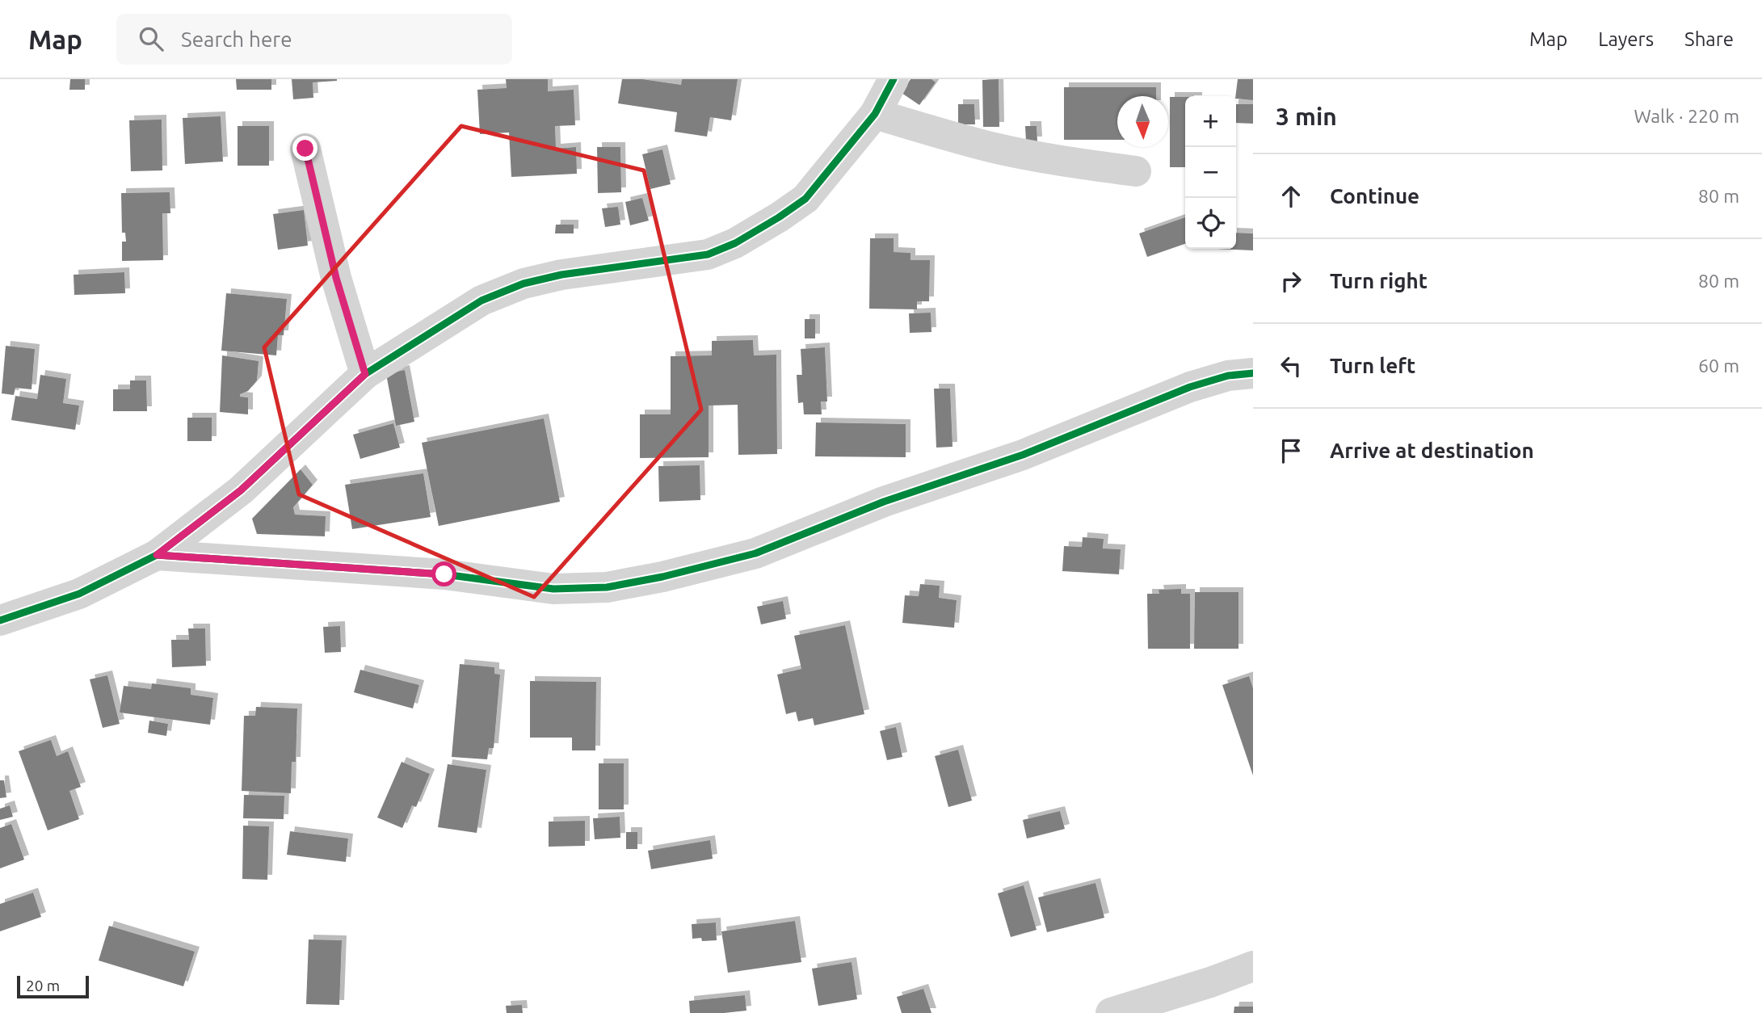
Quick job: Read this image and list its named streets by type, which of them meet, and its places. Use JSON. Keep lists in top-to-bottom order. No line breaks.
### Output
{"scale_bar":"20 m","north":"bottom","page":{"header":"Map","search":"Search here","nav":["Map","Layers","Share"],"heading":["3 min","Walk · 220 m"],"map_buttons":["+","−"],"list":[["Continue","80 m"],["Turn right","80 m"],["Turn left","60 m"],"Arrive at destination"],"scale":"20 m"}}
